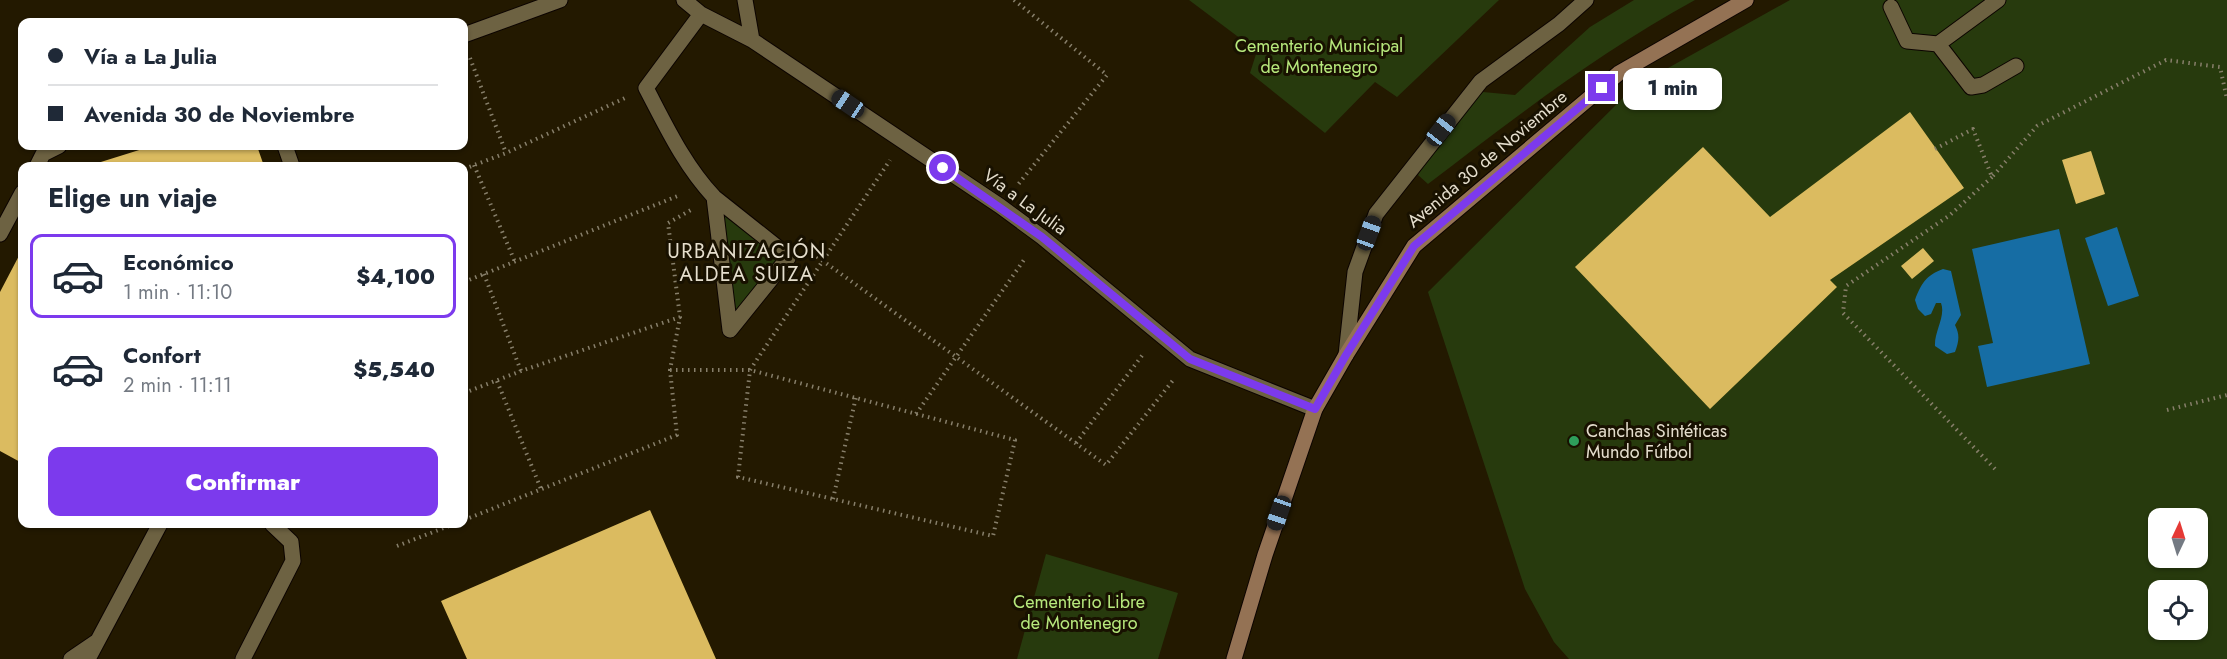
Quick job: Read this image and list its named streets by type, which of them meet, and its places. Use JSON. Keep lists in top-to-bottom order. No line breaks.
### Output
{"streets":{"main road":["Avenida 30 de Noviembre"],"street":["Vía a La Julia"]},"crossings":[["Avenida 30 de Noviembre","Vía a La Julia"]],"districts":["URBANIZACIÓN ALDEA SUIZA"],"parks":["Cementerio Municipal de Montenegro","Cementerio Libre de Montenegro"],"places":["Canchas Sintéticas Mundo Fútbol"],"north":"top","page":{"banner":["Vía a La Julia","Avenida 30 de Noviembre"],"bubble":"1 min","heading":"Elige un viaje","list":[{"name":"Económico","note":"1 min · 11:10","value":"$4,100"},{"name":"Confort","note":"2 min · 11:11","value":"$5,540"}],"buttons":"Confirmar"}}
